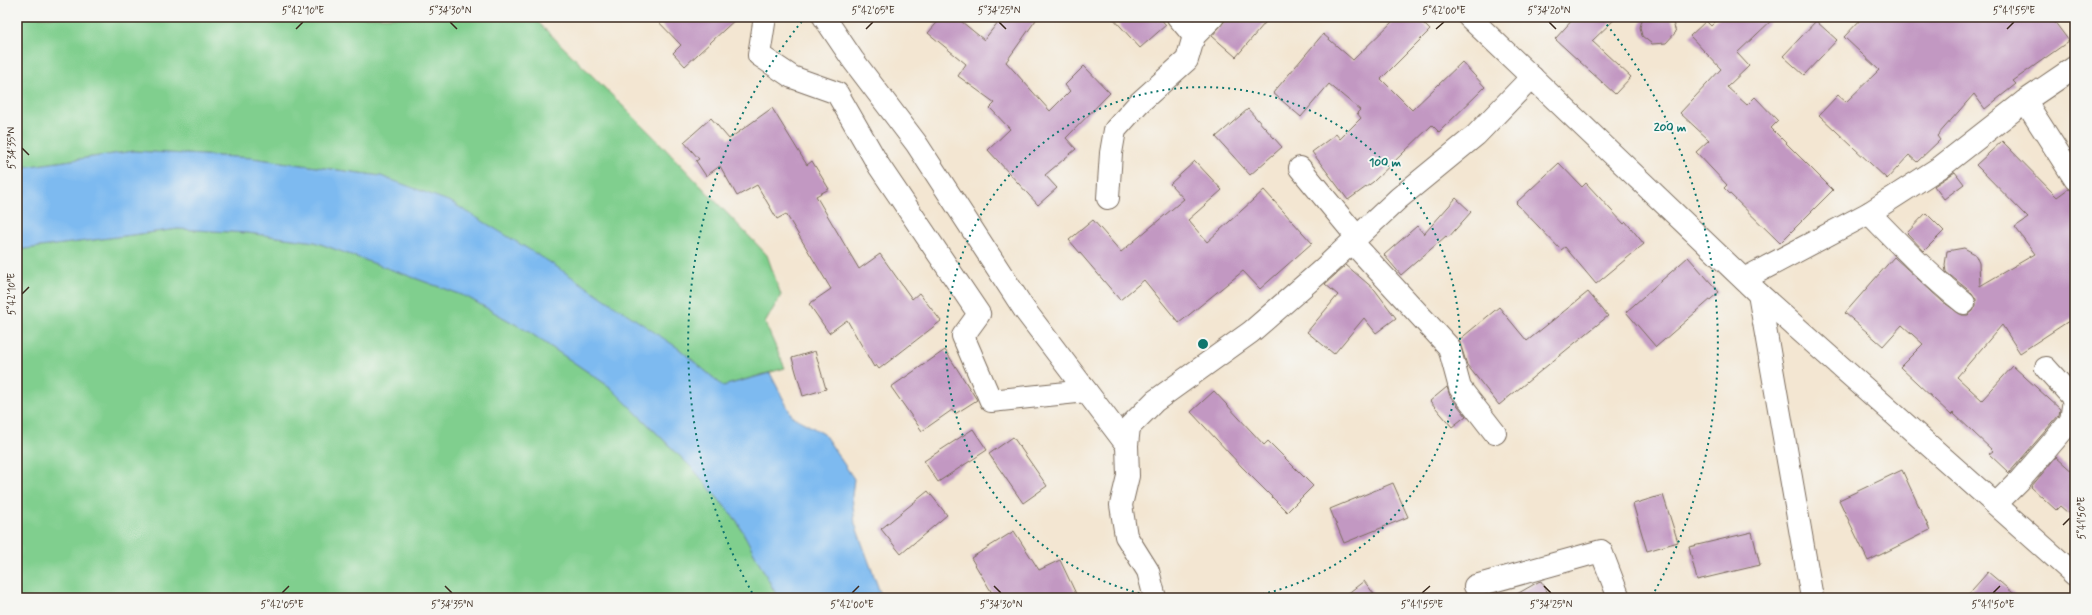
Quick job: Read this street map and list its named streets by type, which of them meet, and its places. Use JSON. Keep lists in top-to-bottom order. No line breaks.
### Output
{"coordinates":["5°42'10\"E","5°34'30\"N","5°42'05\"E","5°34'25\"N","5°42'00\"E","5°34'20\"N","5°41'55\"E","5°34'35\"N","5°41'50\"E"],"rings":["200 m","100 m"]}
